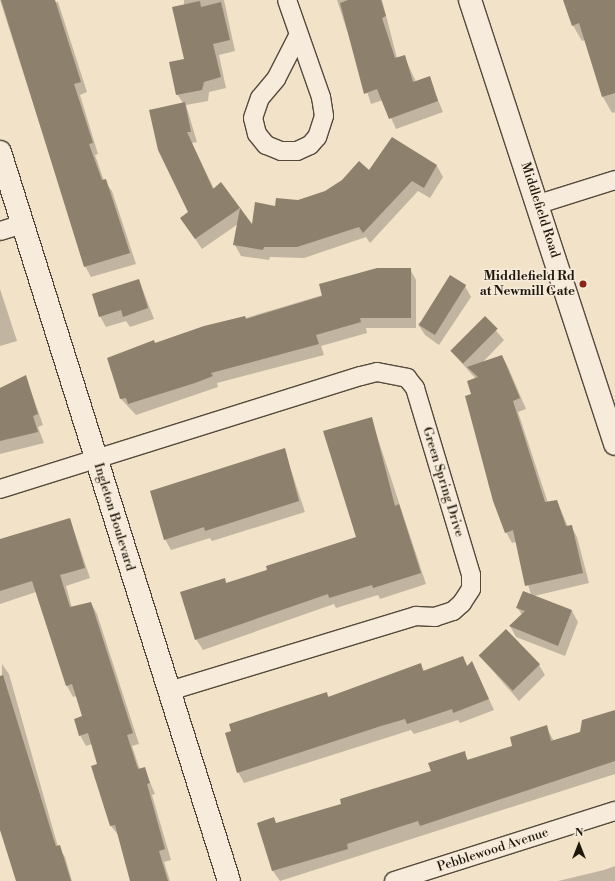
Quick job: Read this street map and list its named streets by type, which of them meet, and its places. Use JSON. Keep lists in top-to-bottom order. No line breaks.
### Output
{"streets":{"street":["Middlefield Road","Green Spring Drive","Ingleton Boulevard","Pebblewood Avenue"]},"crossings":[["Green Spring Drive","Ingleton Boulevard"]],"places":["Middlefield Rd at Newmill Gate"],"north":"top"}
